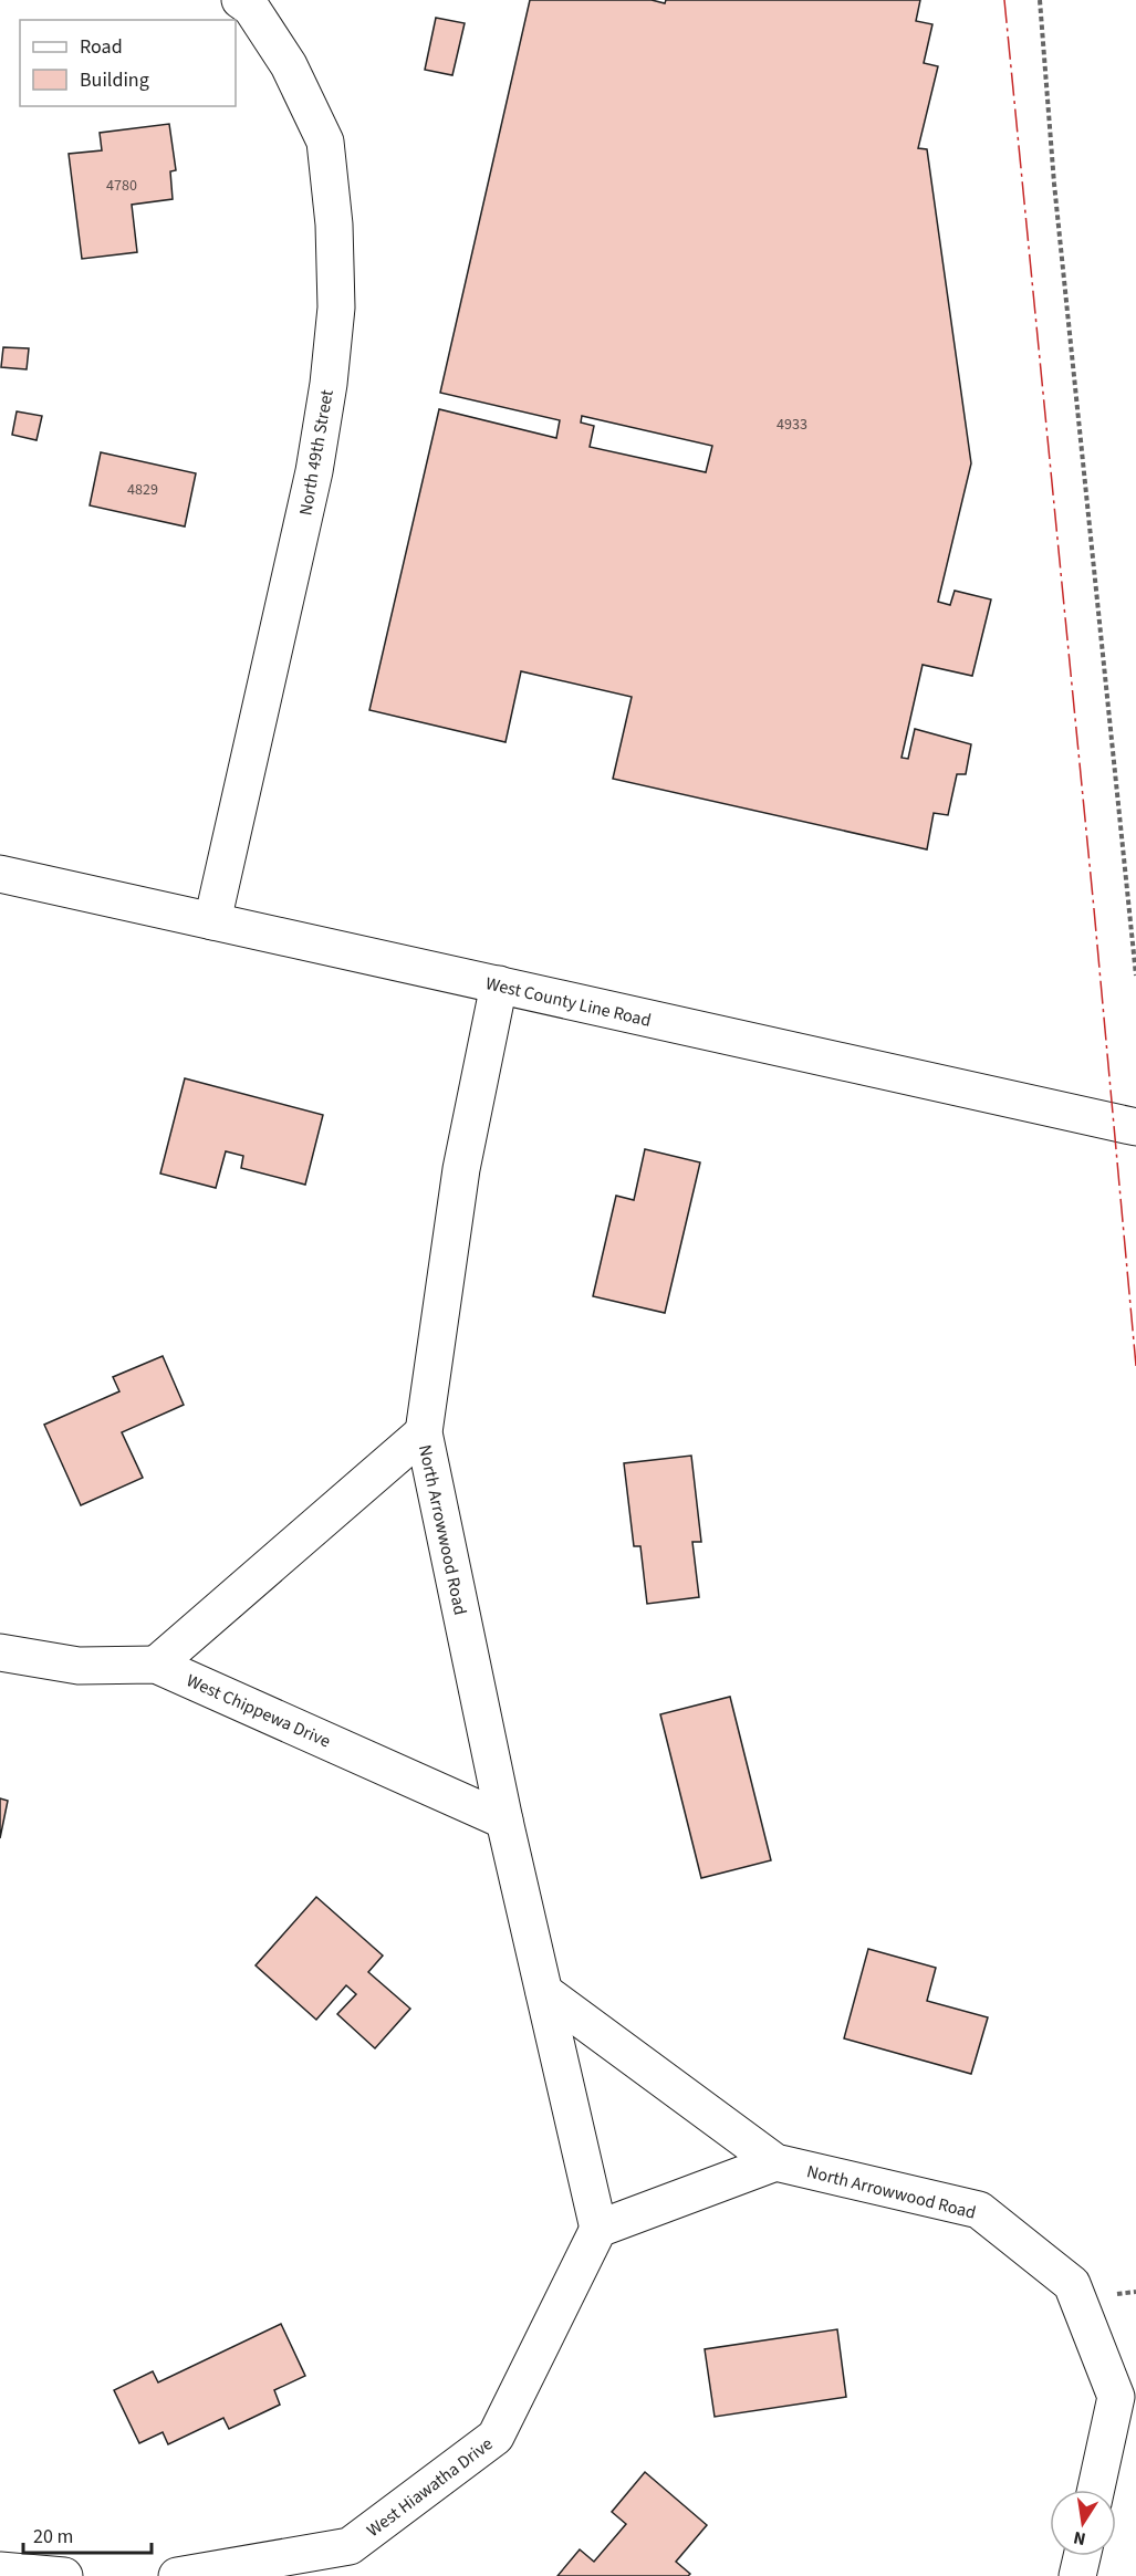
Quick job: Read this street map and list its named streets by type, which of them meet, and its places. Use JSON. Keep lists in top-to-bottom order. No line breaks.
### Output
{"streets":{"street":["North 49th Street","West County Line Road","North Arrowwood Road","West Chippewa Drive","West Hiawatha Drive"]},"crossings":[["North 49th Street","West County Line Road"],["West County Line Road","North Arrowwood Road"],["North Arrowwood Road","West Chippewa Drive"]],"house_numbers":["4780","4933","4829"],"legend":["Road","Building"],"scale_bar":"20 m","north":"bottom"}
